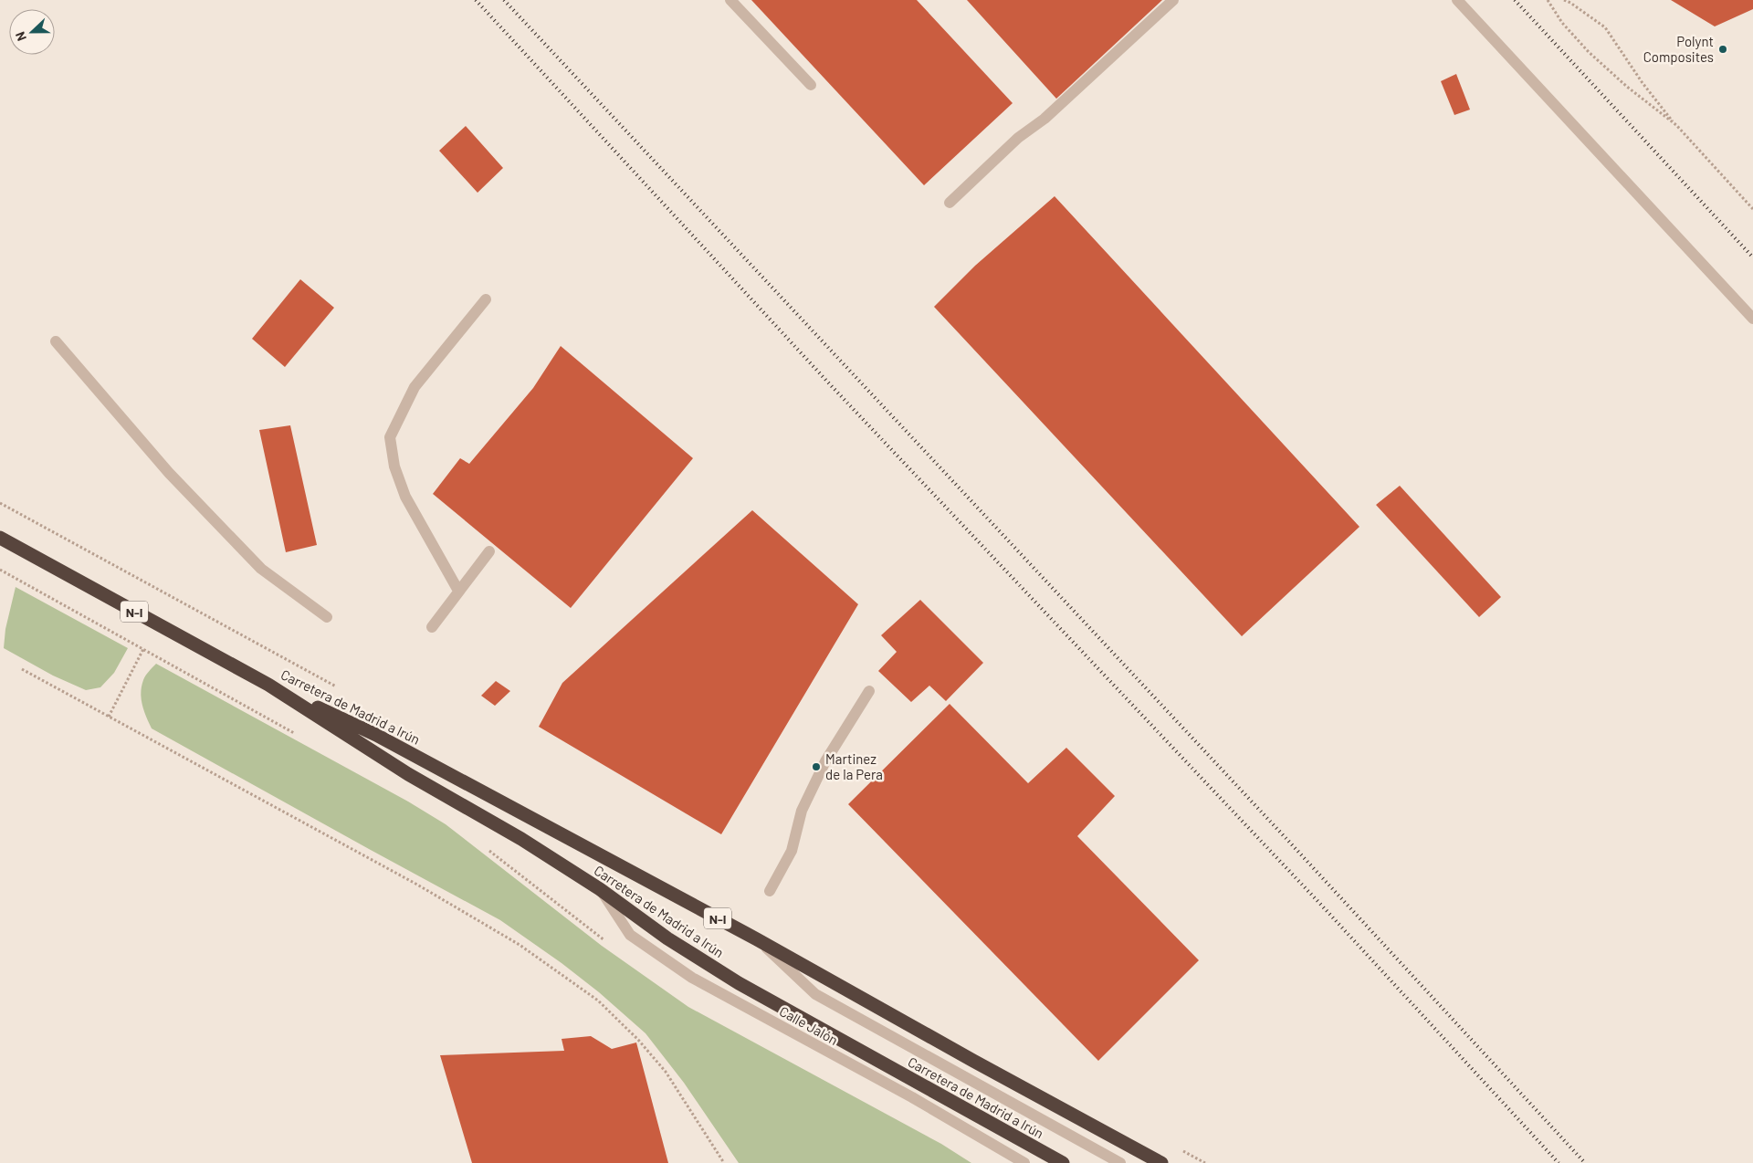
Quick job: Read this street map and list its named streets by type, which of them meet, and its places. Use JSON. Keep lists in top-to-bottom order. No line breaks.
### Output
{"streets":{"highway":["N-I","Carretera de Madrid a Irún"],"street":["Calle Jalón"]},"crossings":[["Carretera de Madrid a Irún","Calle Jalón"]],"places":["Polynt Composites","Martinez de la Pera"],"north":"left"}
